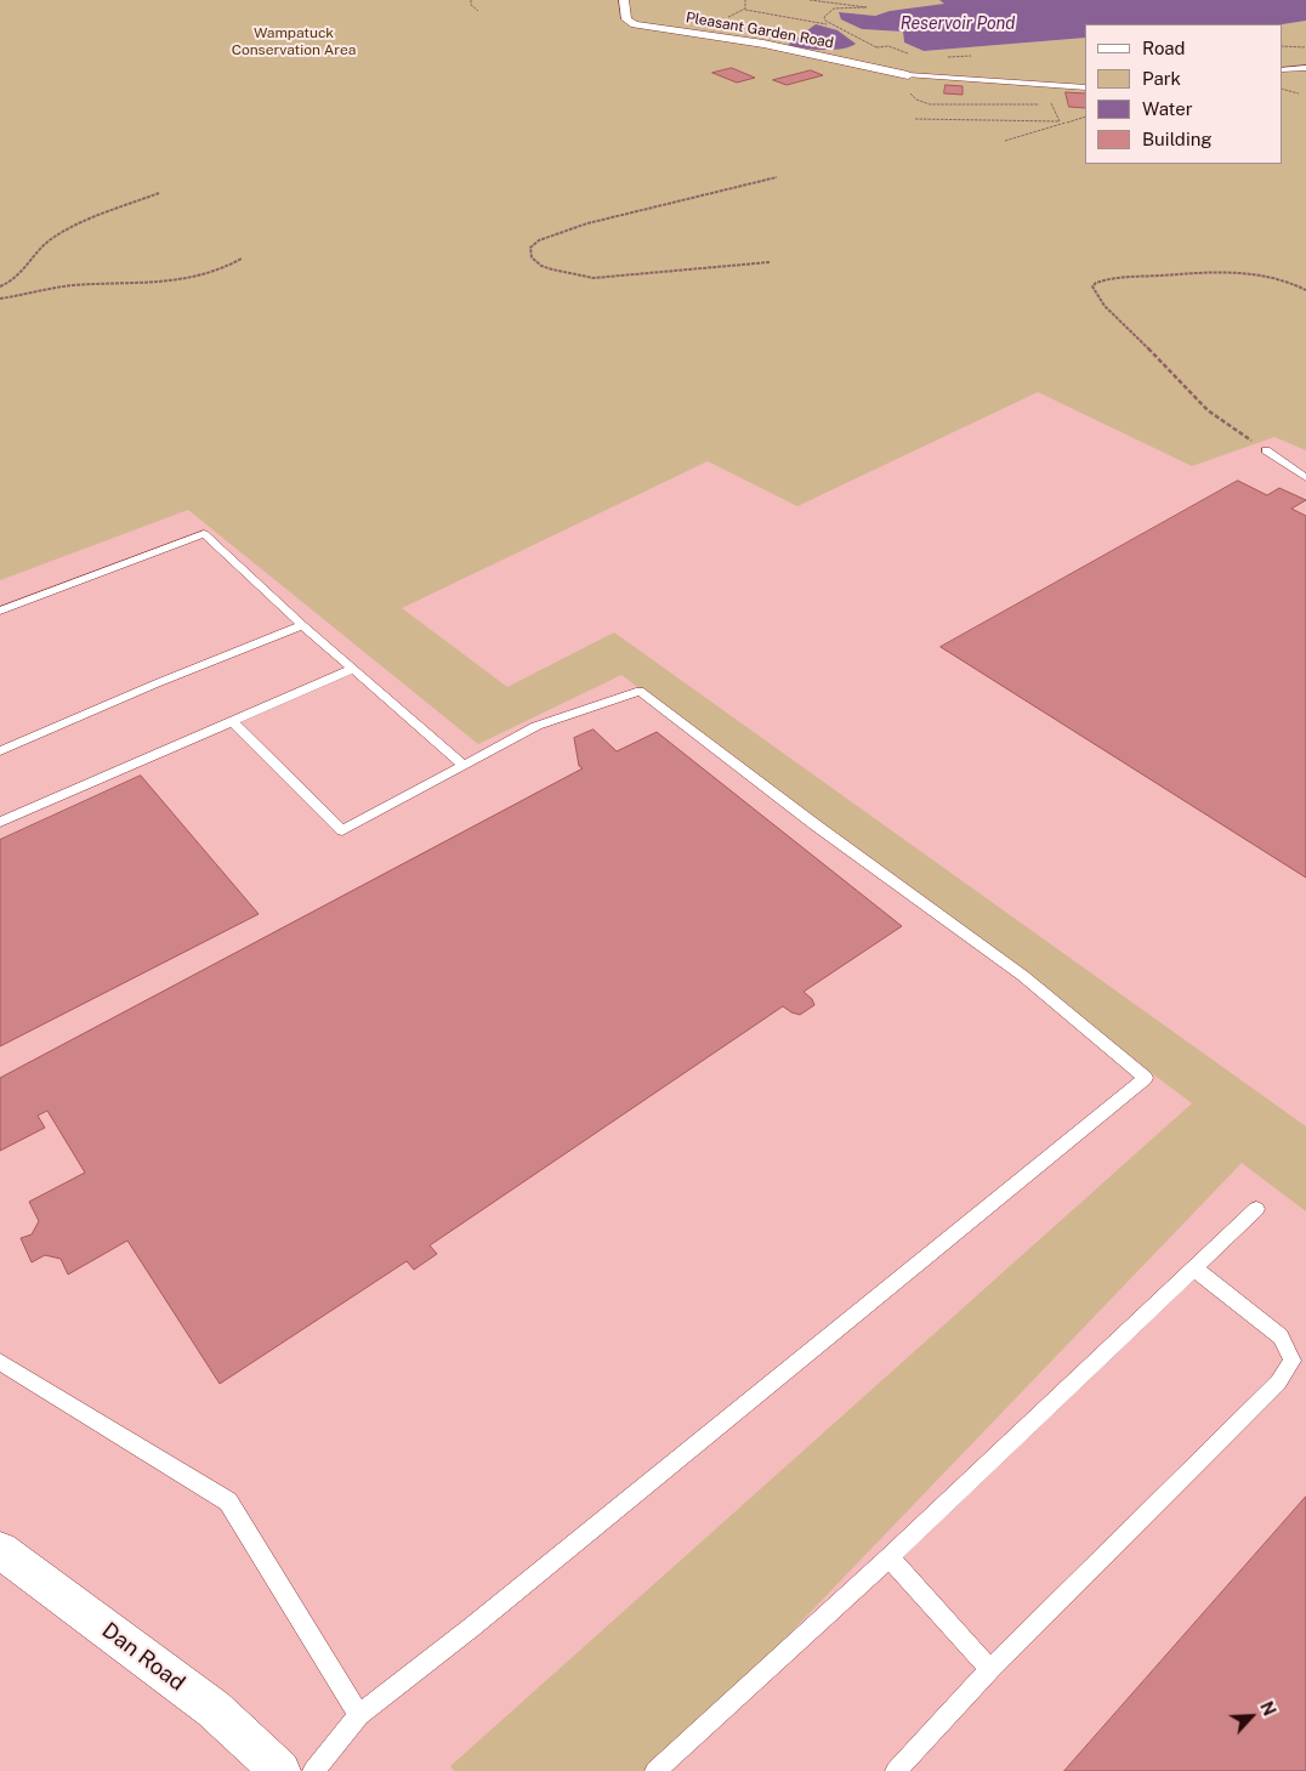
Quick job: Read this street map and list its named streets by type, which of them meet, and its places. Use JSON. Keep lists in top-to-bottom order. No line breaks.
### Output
{"streets":{"street":["Pleasant Garden Road","Dan Road"]},"water":["Reservoir Pond"],"parks":["Wampatuck Conservation Area"],"legend":["Road","Park","Water","Building"],"north":"top right"}
